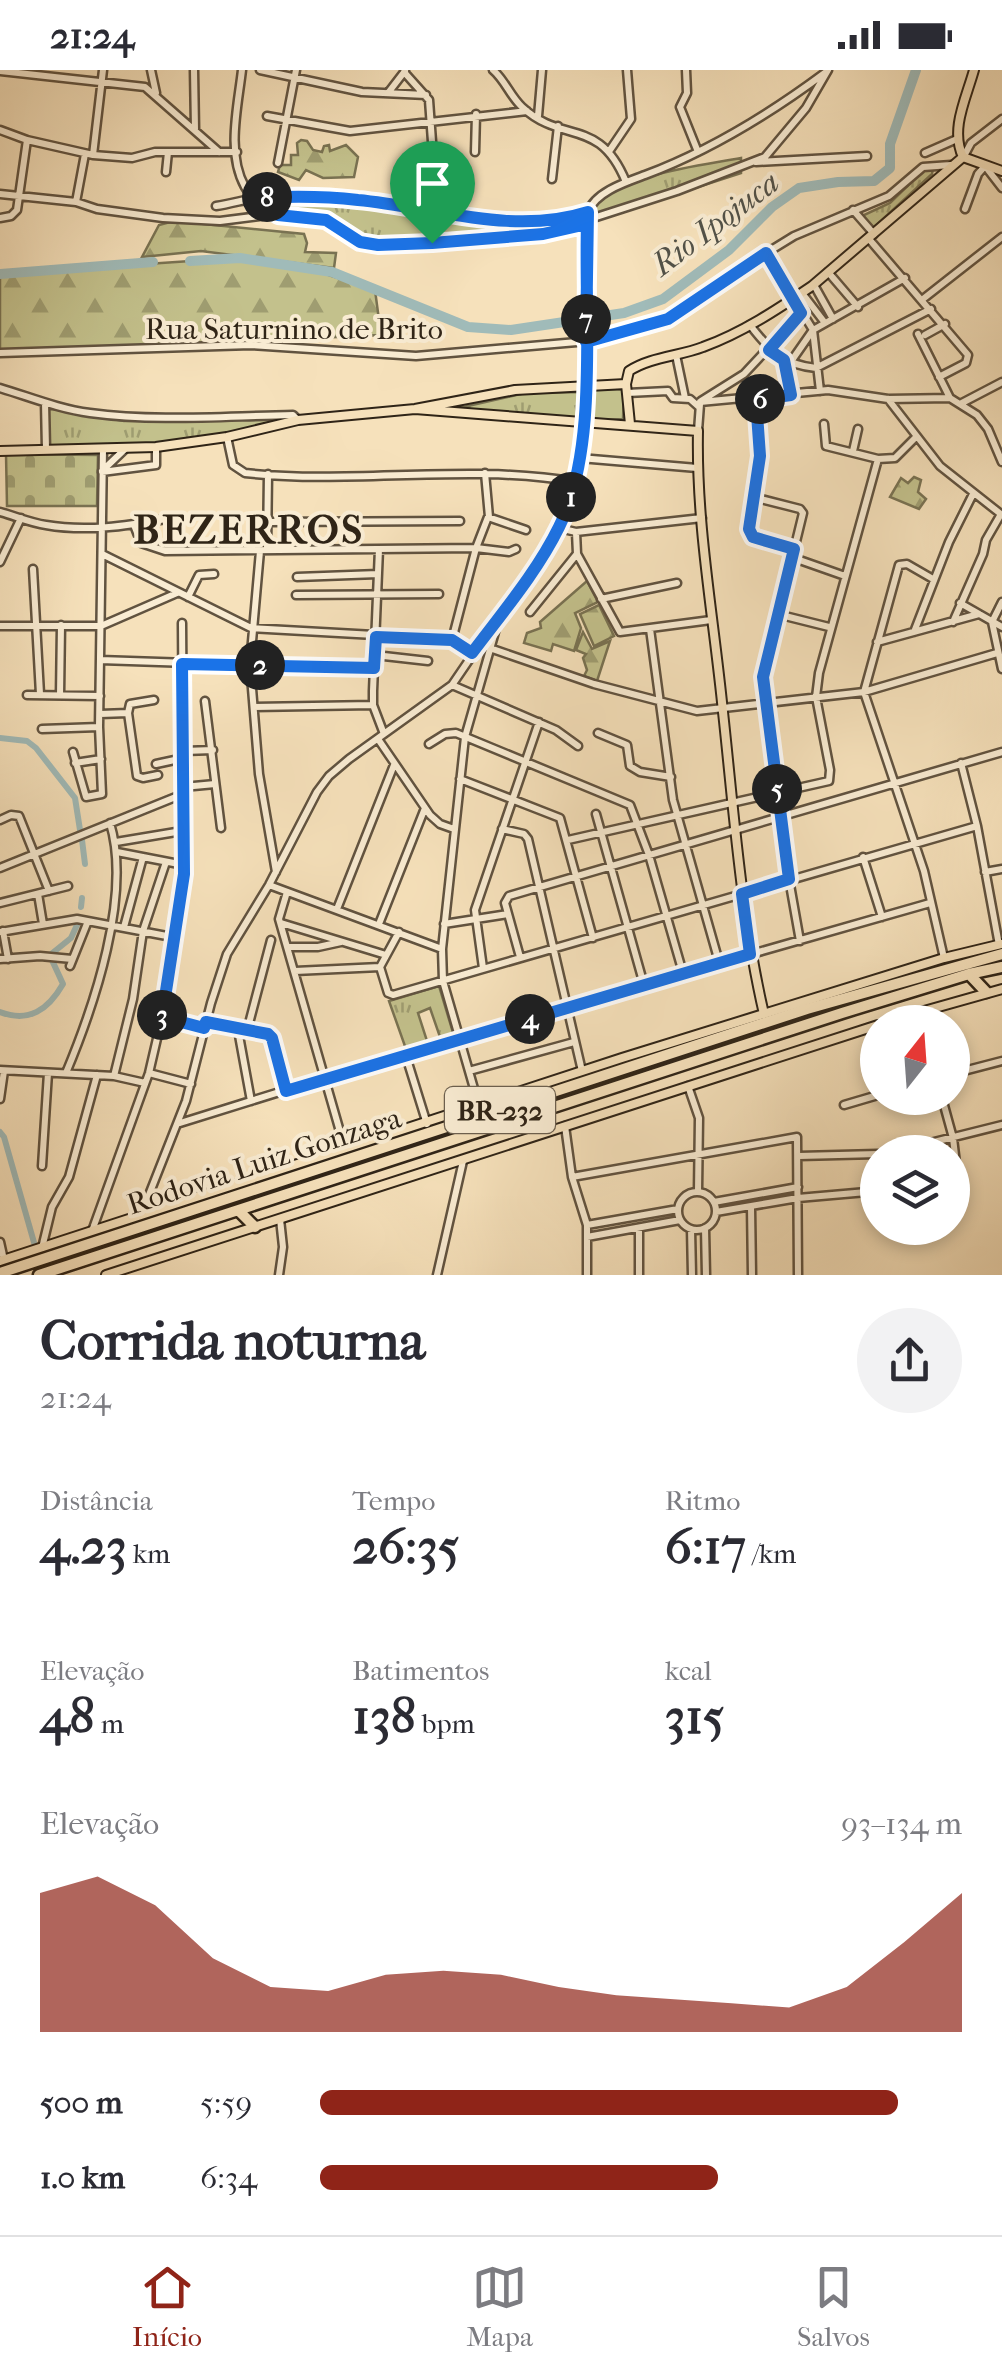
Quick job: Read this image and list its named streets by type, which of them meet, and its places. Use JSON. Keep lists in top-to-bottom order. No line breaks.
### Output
{"streets":{"highway":["BR-232","Rodovia Luiz Gonzaga"],"street":["Rua Saturnino de Brito"]},"districts":["BEZERROS"],"water":["Rio Ipojuca"],"north":"top","page":{"status":"21:24","pins":["8","7","6","1","2","5","3","4"],"heading":["Corrida noturna","21:24"],"stats":[["Distância","4.23 km"],["Tempo","26:35"],["Ritmo","6:17 /km"],["Elevação","48 m"],["Batimentos","138 bpm"],["kcal","315"]],"chart":["Elevação","93–134 m"],"list":[{"name":"500 m","note":"5:59"},{"name":"1.0 km","note":"6:34"}],"tabs":["Início","Mapa","Salvos"]}}
